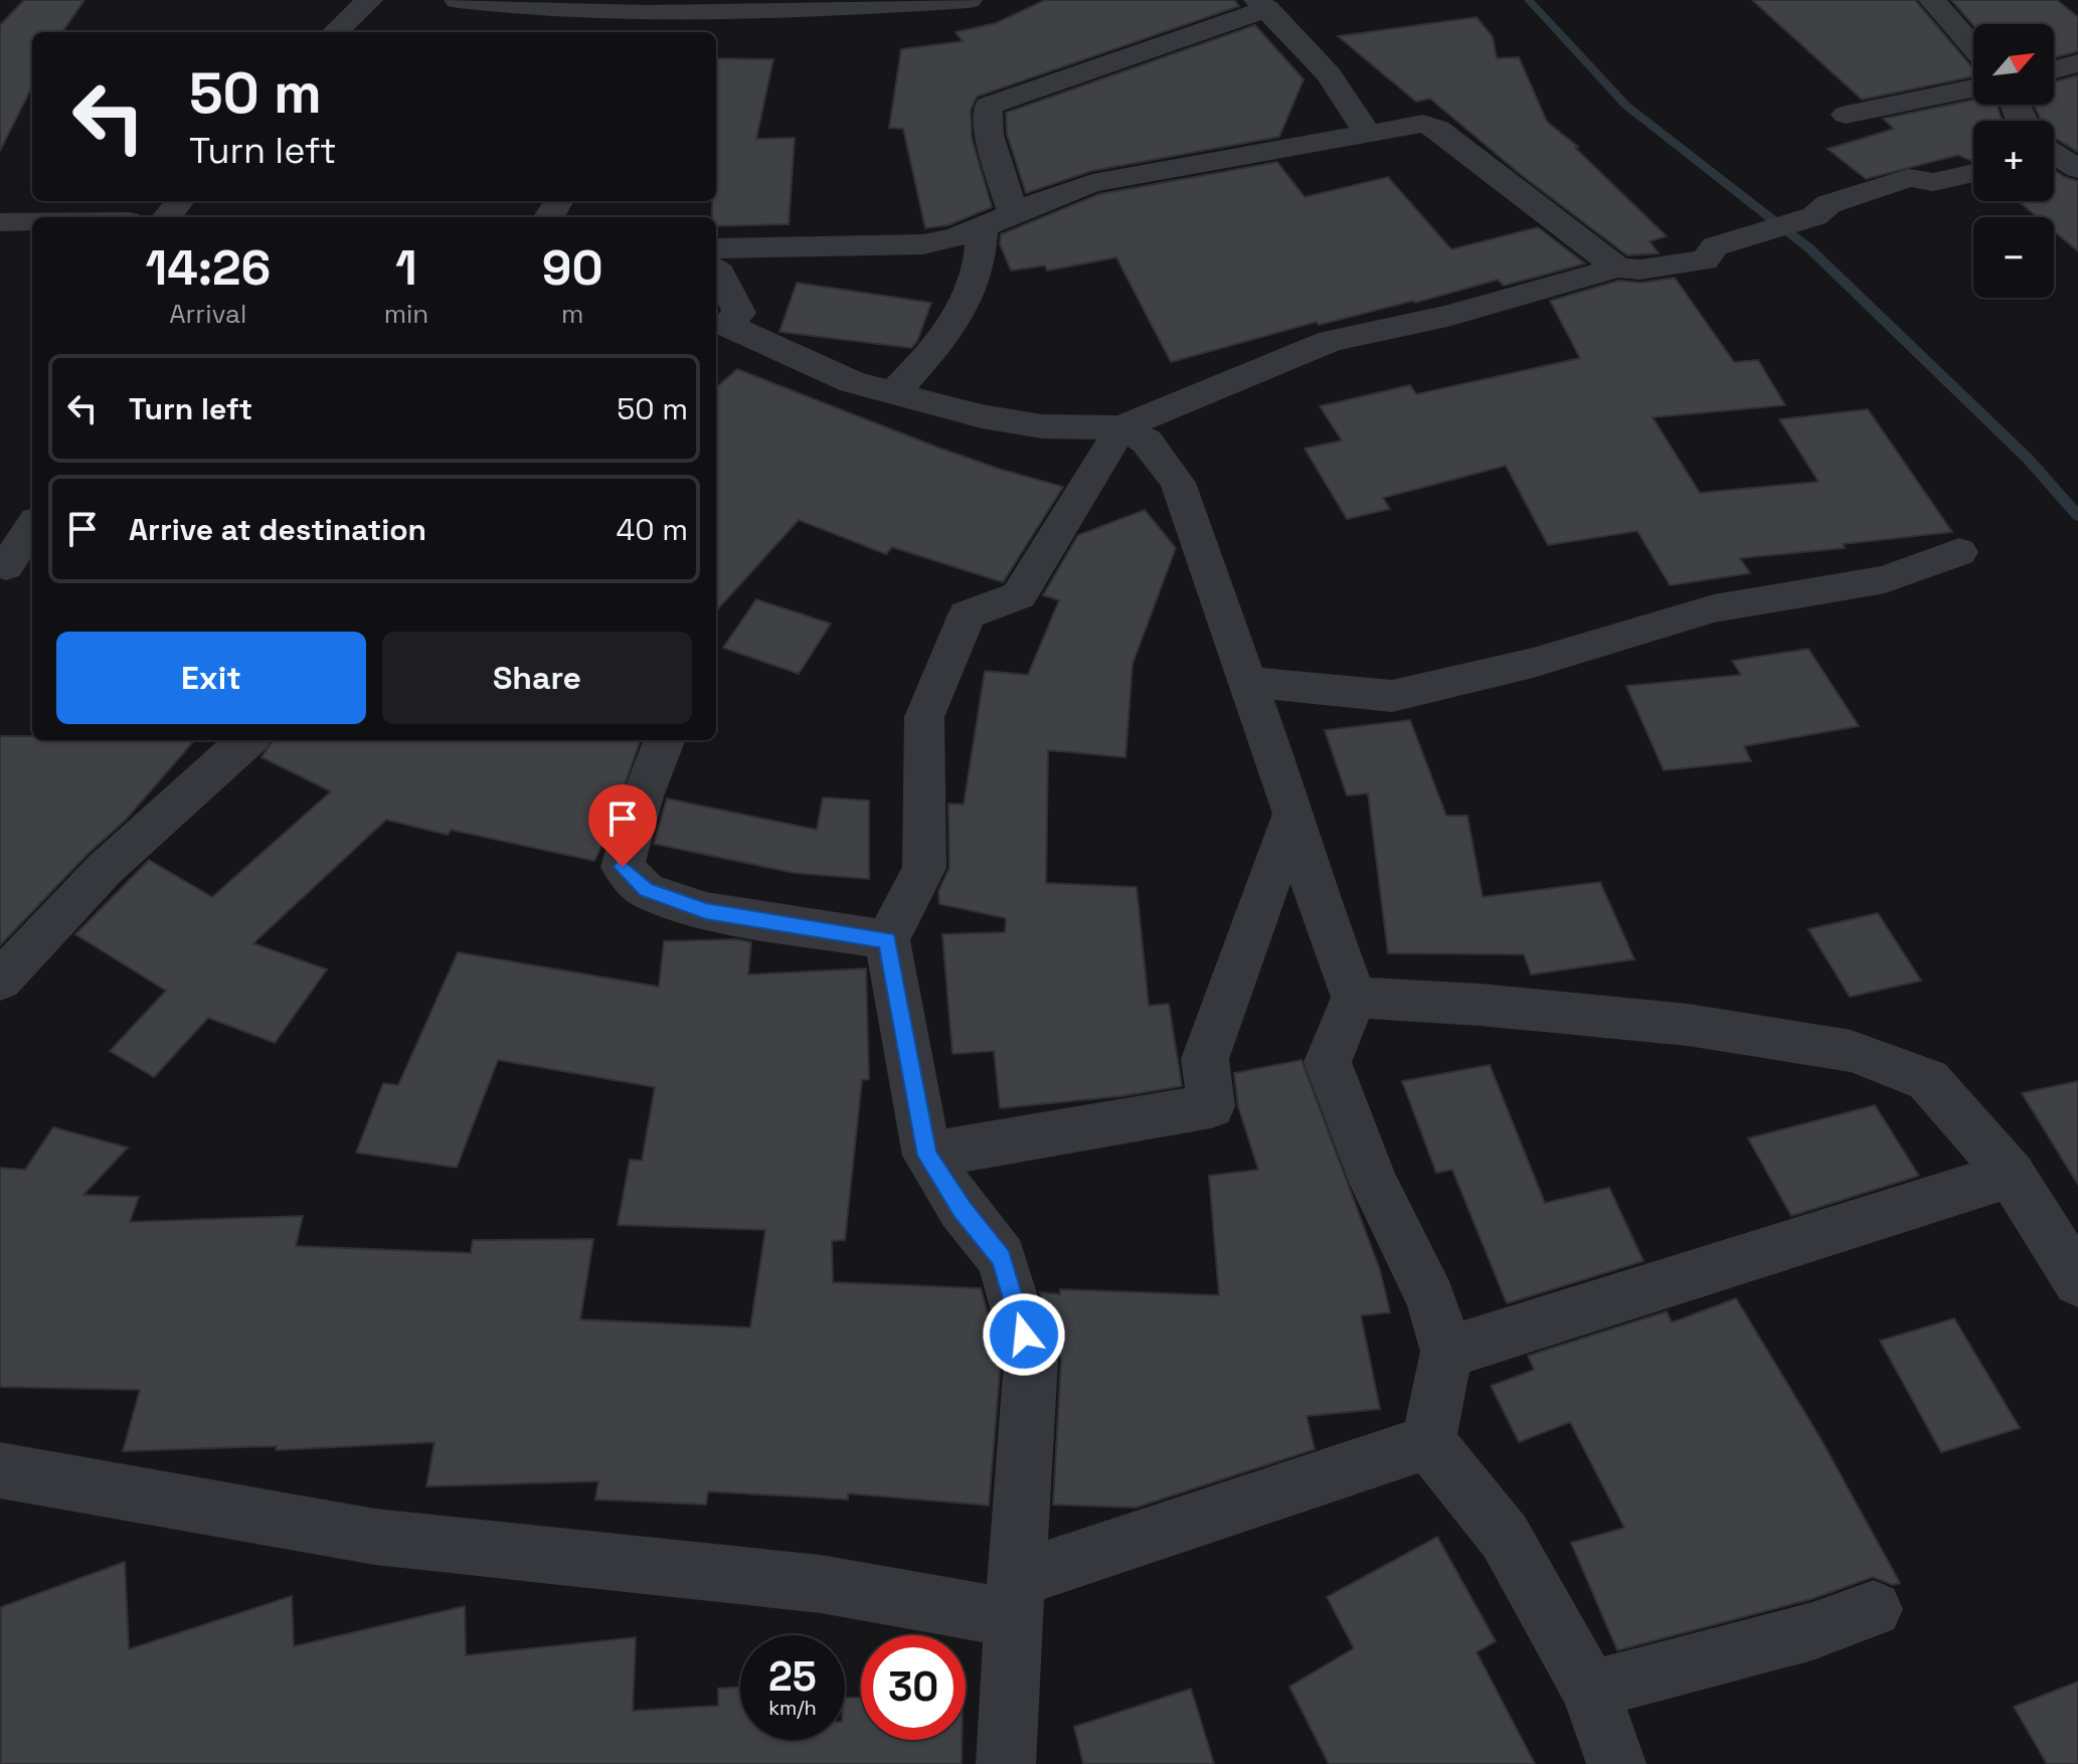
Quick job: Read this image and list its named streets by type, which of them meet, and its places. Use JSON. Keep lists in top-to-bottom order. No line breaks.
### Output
{"north":"top right","page":{"map_buttons":["+","−"],"turn":["50 m","Turn left"],"eta":["14:26","Arrival","1","min","90","m"],"list":[{"name":"Turn left","value":"50 m"},{"name":"Arrive at destination","value":"40 m"}],"buttons":["Exit","Share"],"speed":"25 km/h","limit":"30"}}
